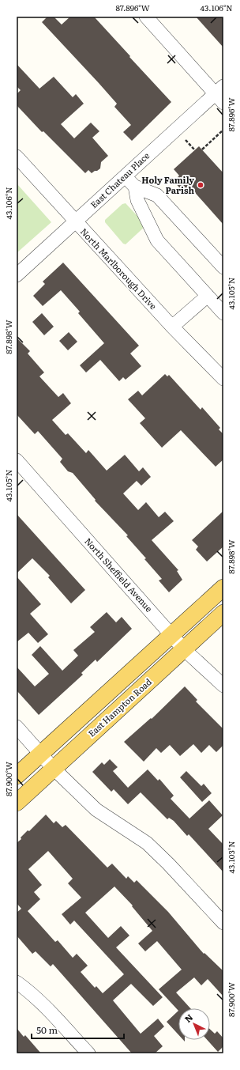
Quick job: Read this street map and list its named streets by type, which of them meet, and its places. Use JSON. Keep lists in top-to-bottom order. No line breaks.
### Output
{"streets":{"main road":["East Hampton Road"],"street":["East Chateau Place","North Marlborough Drive","North Sheffield Avenue"]},"crossings":[["East Chateau Place","North Marlborough Drive"],["North Sheffield Avenue","East Hampton Road"]],"places":["Holy Family Parish"],"scale_bar":"50 m","north":"top left","coordinates":["87.896°W","43.106°N","43.105°N","87.898°W","87.900°W","43.103°N"]}
